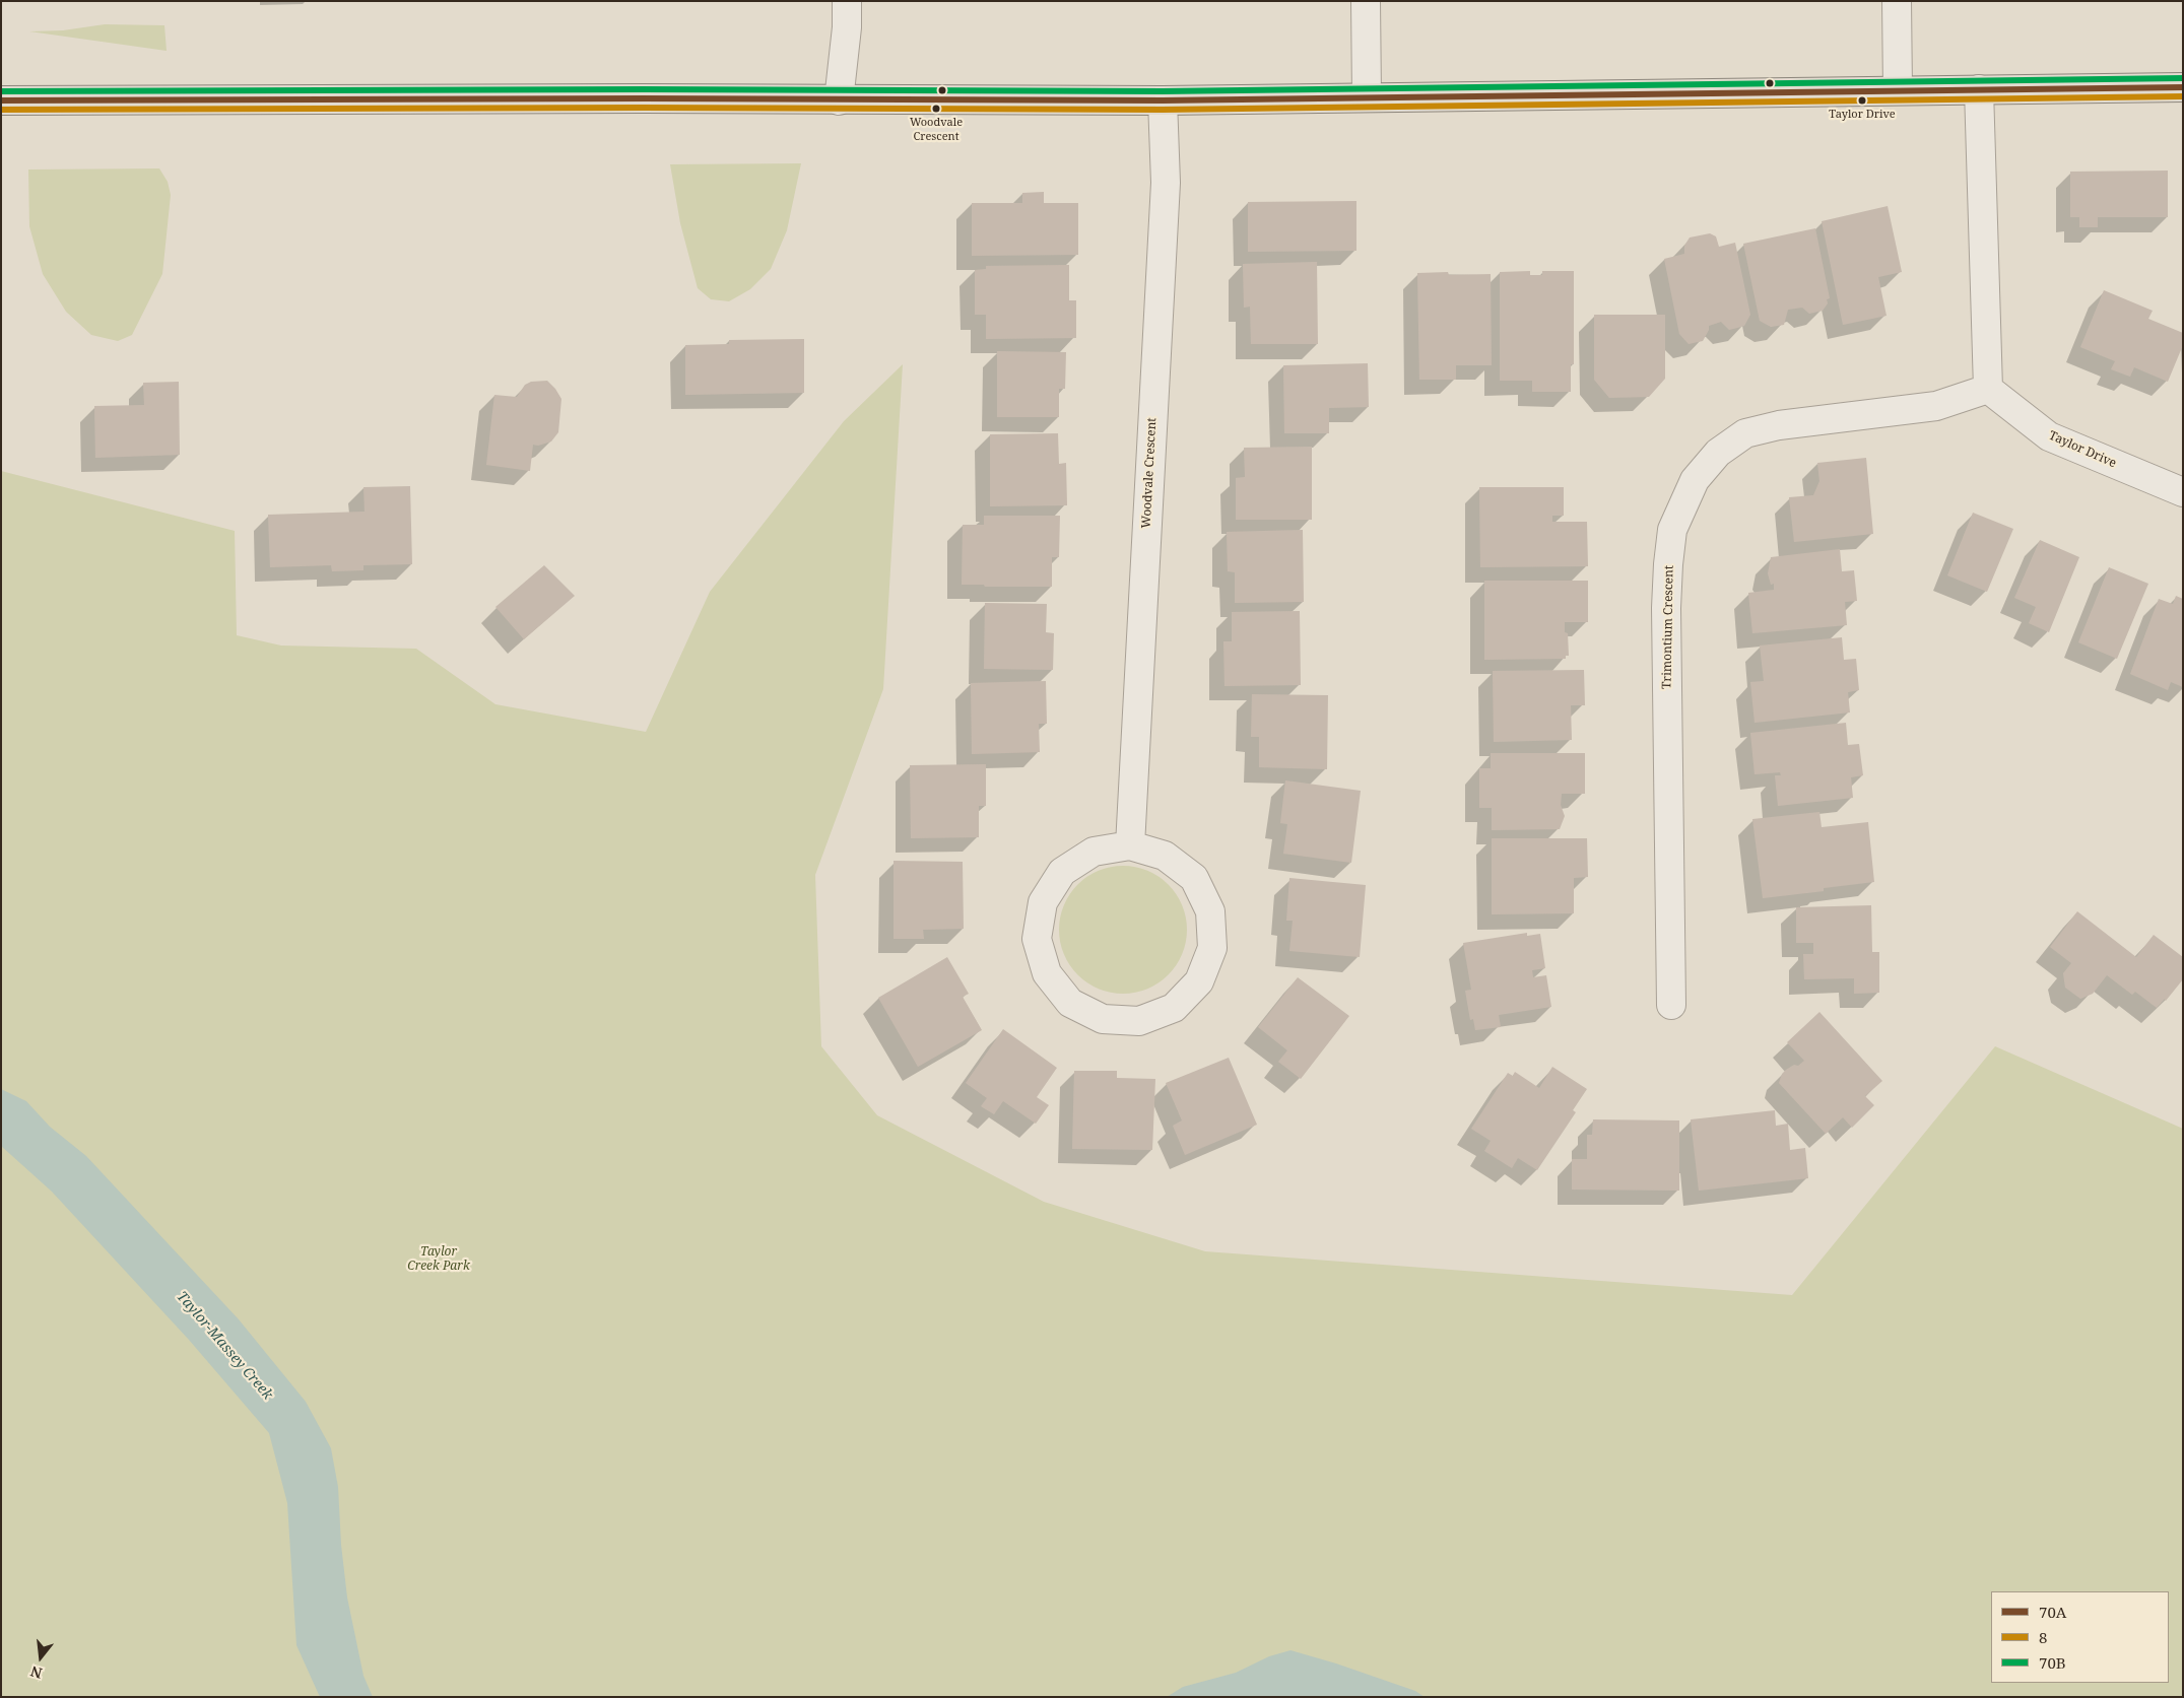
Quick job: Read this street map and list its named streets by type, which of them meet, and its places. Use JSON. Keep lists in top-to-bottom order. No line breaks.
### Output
{"streets":{"street":["Taylor Drive","Woodvale Crescent","Trimontium Crescent"]},"crossings":[["Taylor Drive","Trimontium Crescent"]],"water":["Taylor-Massey Creek"],"parks":["Taylor Creek Park"],"places":["Taylor Drive","Woodvale Crescent"],"lines":["transit line 70B","transit line 70A","transit line 8"],"legend":["70A","8","70B"],"north":"bottom"}
